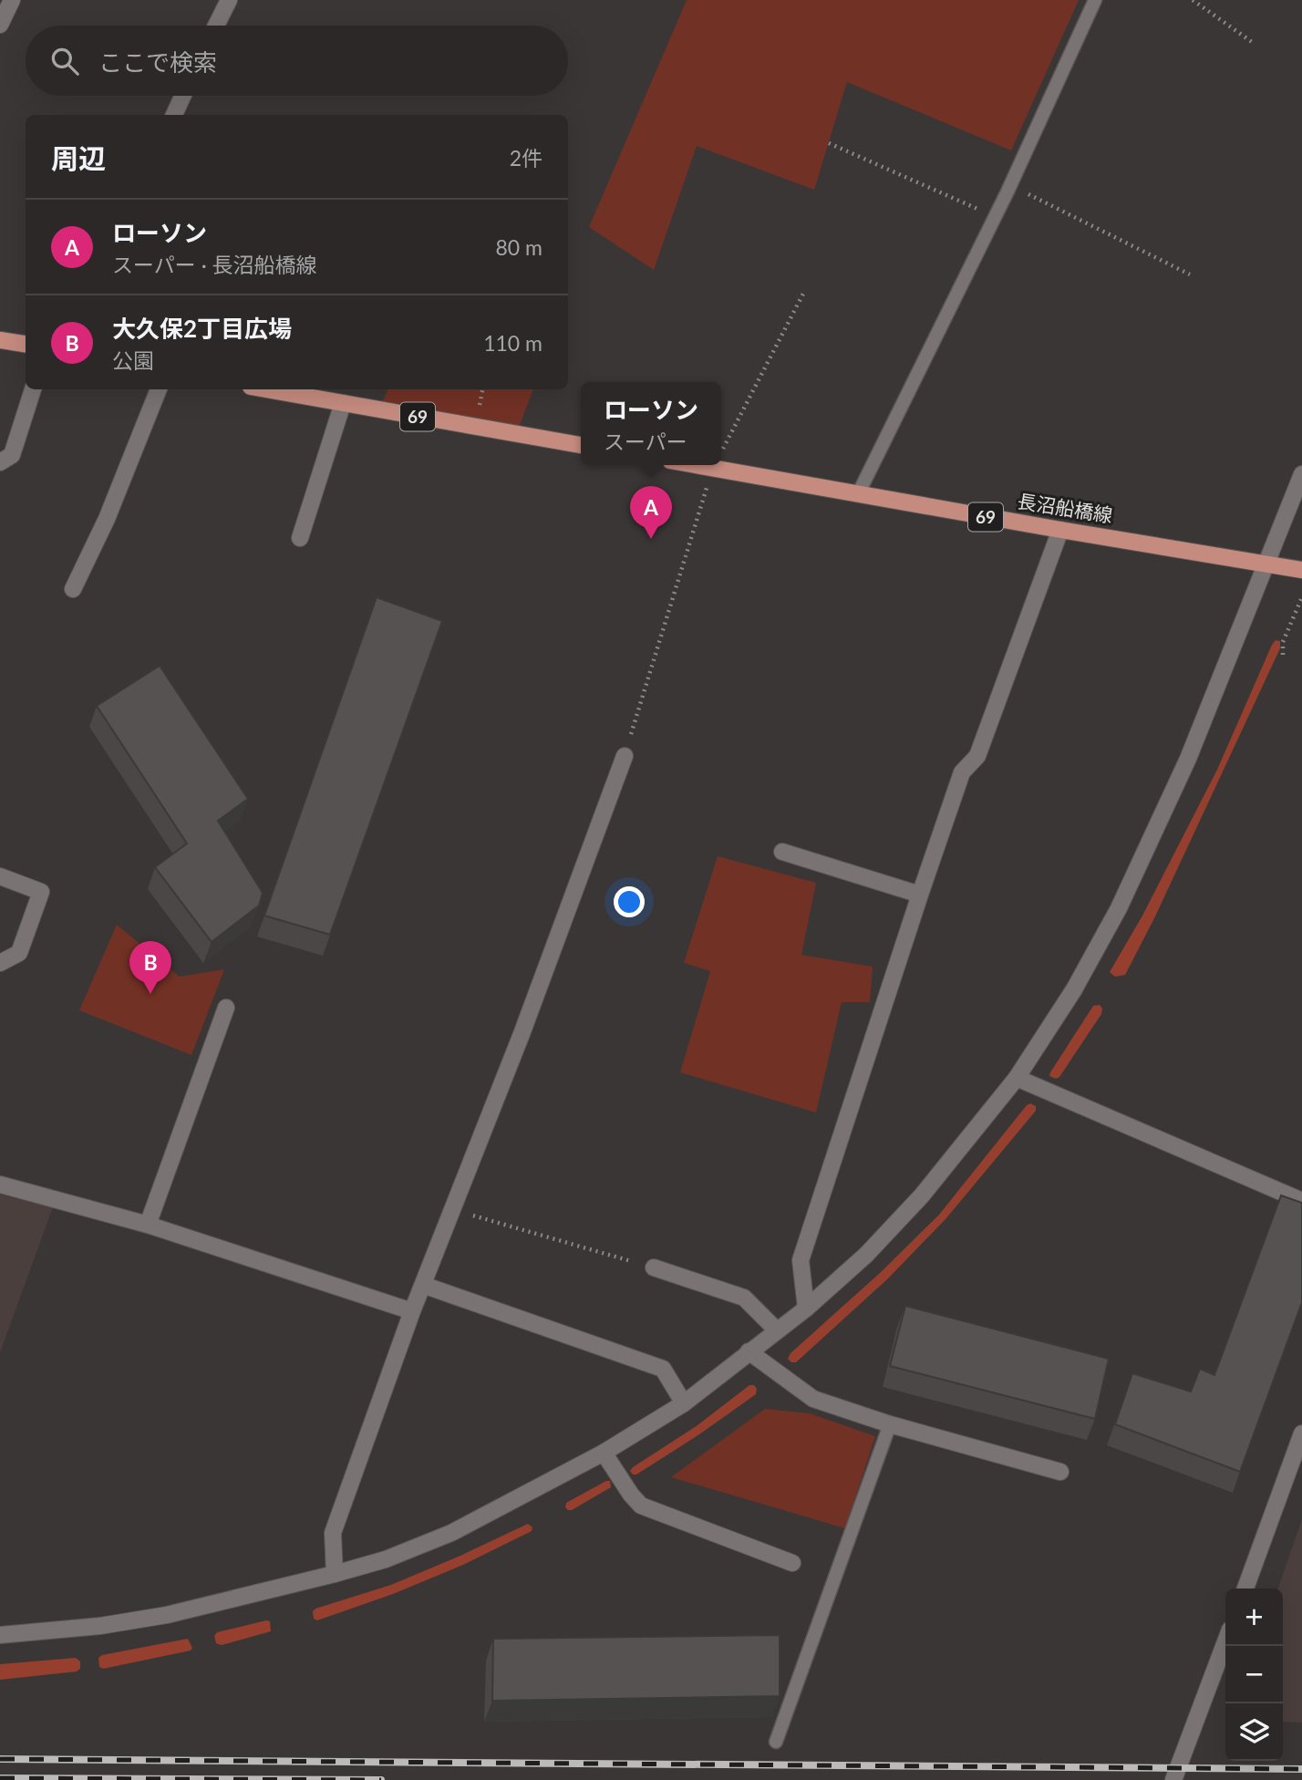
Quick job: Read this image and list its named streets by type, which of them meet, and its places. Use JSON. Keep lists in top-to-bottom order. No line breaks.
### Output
{"streets":{"main road":["69","長沼船橋線"]},"page":{"search":"ここで検索","heading":["周辺","2件"],"list":[{"mark":"A","name":"ローソン","note":"スーパー · 長沼船橋線","value":"80 m"},{"mark":"B","name":"大久保2丁目広場","note":"公園","value":"110 m"}],"popup":["ローソン","スーパー"],"pins":["A","B"],"map_buttons":["+","−"]}}
